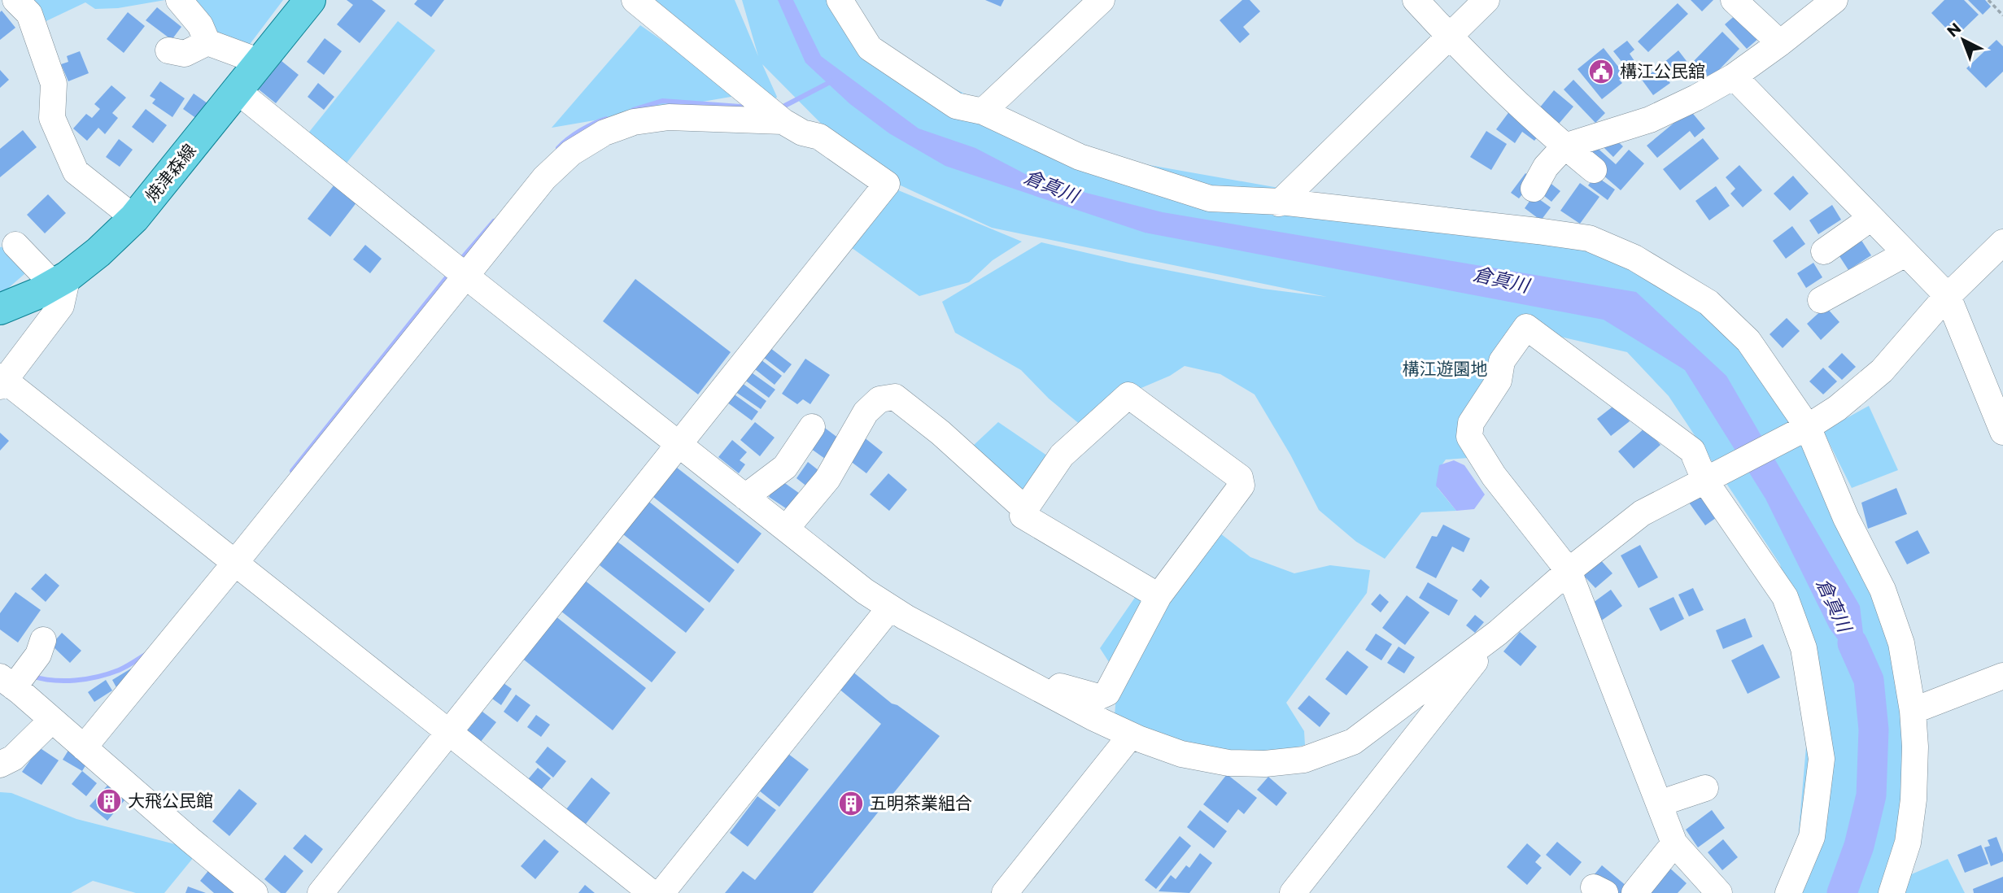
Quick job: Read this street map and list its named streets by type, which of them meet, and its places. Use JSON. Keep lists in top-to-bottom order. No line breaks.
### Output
{"streets":{"main road":["焼津森線"]},"water":["倉真川"],"parks":["構江遊園地"],"places":{"public building":["構江公民舘"],"building":["大飛公民館","五明茶業組合"]},"north":"top left"}
